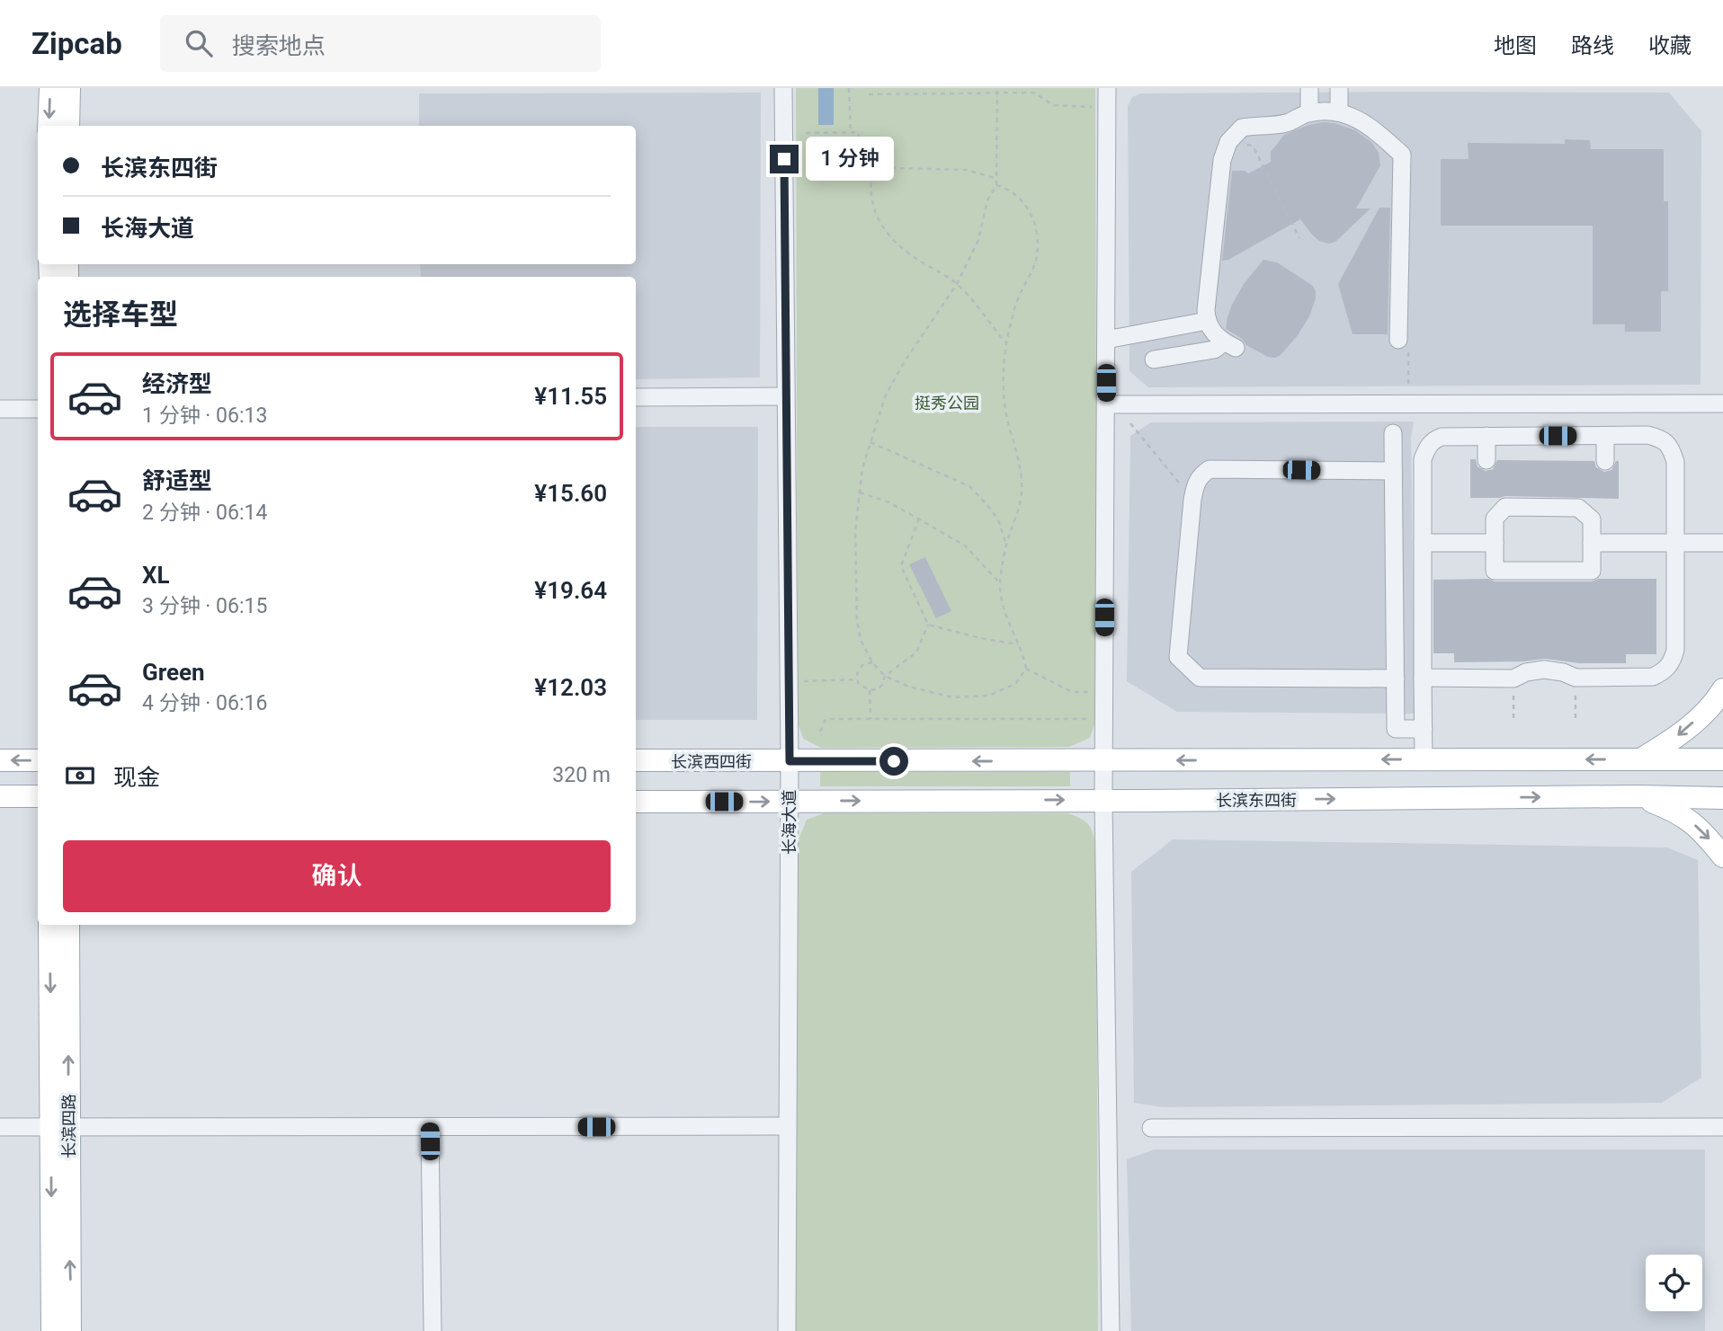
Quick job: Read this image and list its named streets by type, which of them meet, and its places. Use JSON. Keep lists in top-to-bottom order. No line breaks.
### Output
{"streets":{"main road":["长滨西四街","长滨东四街","长滨四路"],"street":["长海大道"]},"crossings":[["长滨西四街","长海大道"],["长滨东四街","长海大道"]],"parks":["挺秀公园"],"page":{"header":"Zipcab","search":"搜索地点","nav":["地图","路线","收藏"],"banner":["长滨东四街","长海大道"],"bubble":"1 分钟","heading":"选择车型","list":[{"name":"经济型","note":"1 分钟 · 06:13","value":"¥11.55"},{"name":"舒适型","note":"2 分钟 · 06:14","value":"¥15.60"},{"name":"XL","note":"3 分钟 · 06:15","value":"¥19.64"},{"name":"Green","note":"4 分钟 · 06:16","value":"¥12.03"}],"pay":["现金","320 m"],"buttons":"确认"}}
